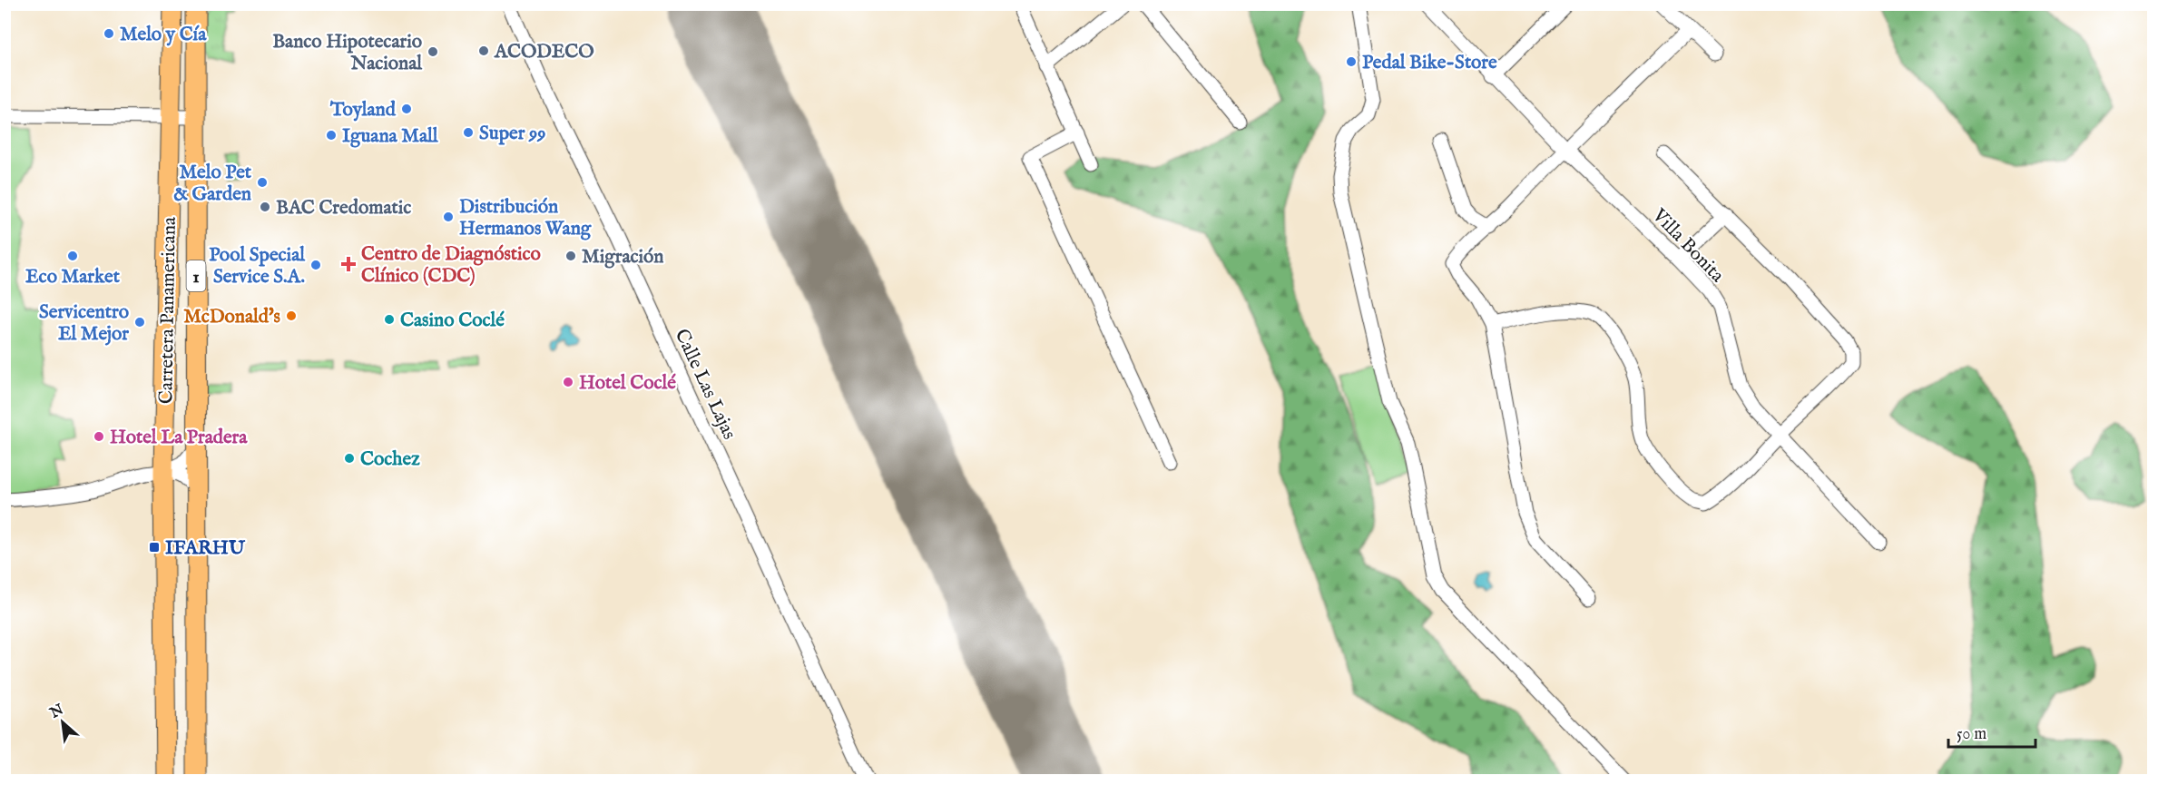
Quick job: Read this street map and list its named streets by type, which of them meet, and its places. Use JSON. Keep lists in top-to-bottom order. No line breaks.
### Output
{"streets":{"highway":["1","Carretera Panamericana"],"street":["Villa Bonita","Calle Las Lajas"]},"places":{"other":["Melo y Cía","ACODECO","Banco Hipotecario Nacional","Pedal Bike-Store","Toyland","Super 99","Iguana Mall","Melo Pet & Garden","BAC Credomatic","Distribución Hermanos Wang","Eco Market","Migración","Pool Special Service S.A.","McDonald's","Casino Coclé","Servicentro El Mejor","Hotel Coclé","Hotel La Pradera","Cochez"],"health":["Centro de Diagnóstico Clínico (CDC)"],"transit":["IFARHU"]},"scale_bar":"50 m","north":"top left"}
